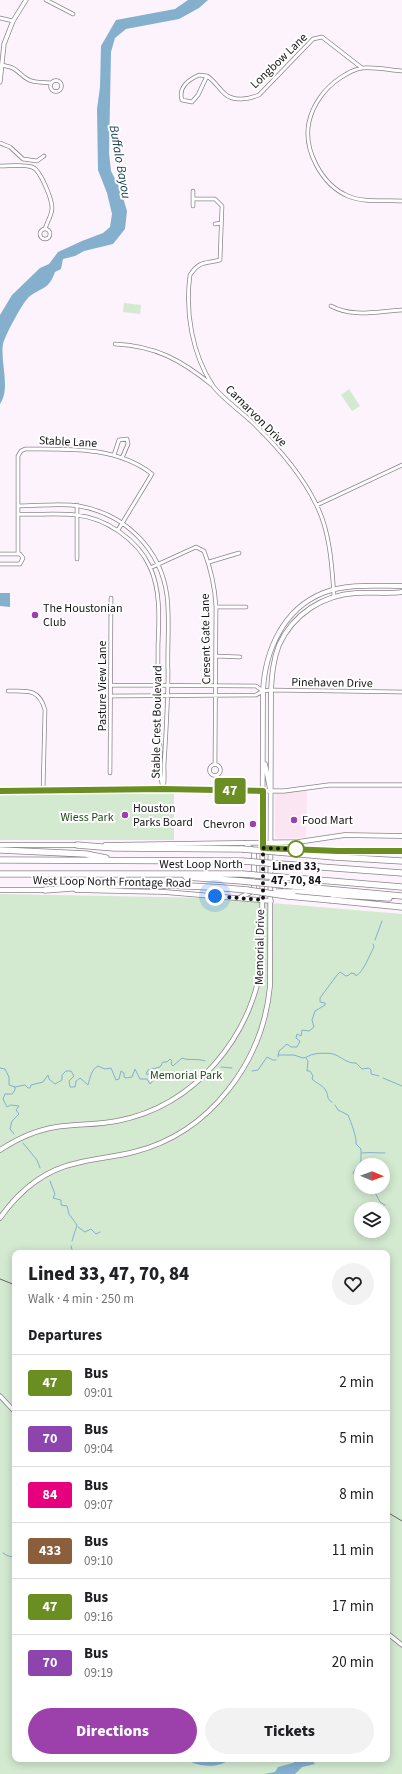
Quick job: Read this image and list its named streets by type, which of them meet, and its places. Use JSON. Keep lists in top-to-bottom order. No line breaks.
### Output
{"streets":{"highway":["West Loop North"],"main road":["West Loop North Frontage Road","Memorial Drive"],"street":["Longbow Lane","Carnarvon Drive","Stable Lane","Cresent Gate Lane","Pinehaven Drive","Pasture View Lane","Stable Crest Boulevard"]},"crossings":[["Carnarvon Drive","Memorial Drive"],["Stable Lane","Stable Crest Boulevard"],["Cresent Gate Lane","Pinehaven Drive"],["Cresent Gate Lane","Stable Crest Boulevard"],["Pinehaven Drive","Pasture View Lane"],["Pinehaven Drive","Stable Crest Boulevard"],["Pinehaven Drive","Memorial Drive"],["West Loop North Frontage Road","Memorial Drive"]],"water":["Buffalo Bayou"],"parks":["Wiess Park","Memorial Park"],"places":["The Houstonian Club","Houston Parks Board","Food Mart","Chevron","Lined 33, 47, 70, 84"],"lines":["bus line 47"],"north":"right","page":{"on_map":"47","heading":[["Lined 33, 47, 70, 84","Walk · 4 min · 250 m"],"Departures"],"list":[{"mark":"47","name":"Bus","note":"09:01","value":"2 min"},{"mark":"70","name":"Bus","note":"09:04","value":"5 min"},{"mark":"84","name":"Bus","note":"09:07","value":"8 min"},{"mark":"433","name":"Bus","note":"09:10","value":"11 min"},{"mark":"47","name":"Bus","note":"09:16","value":"17 min"},{"mark":"70","name":"Bus","note":"09:19","value":"20 min"}],"buttons":["Directions","Tickets"]}}
